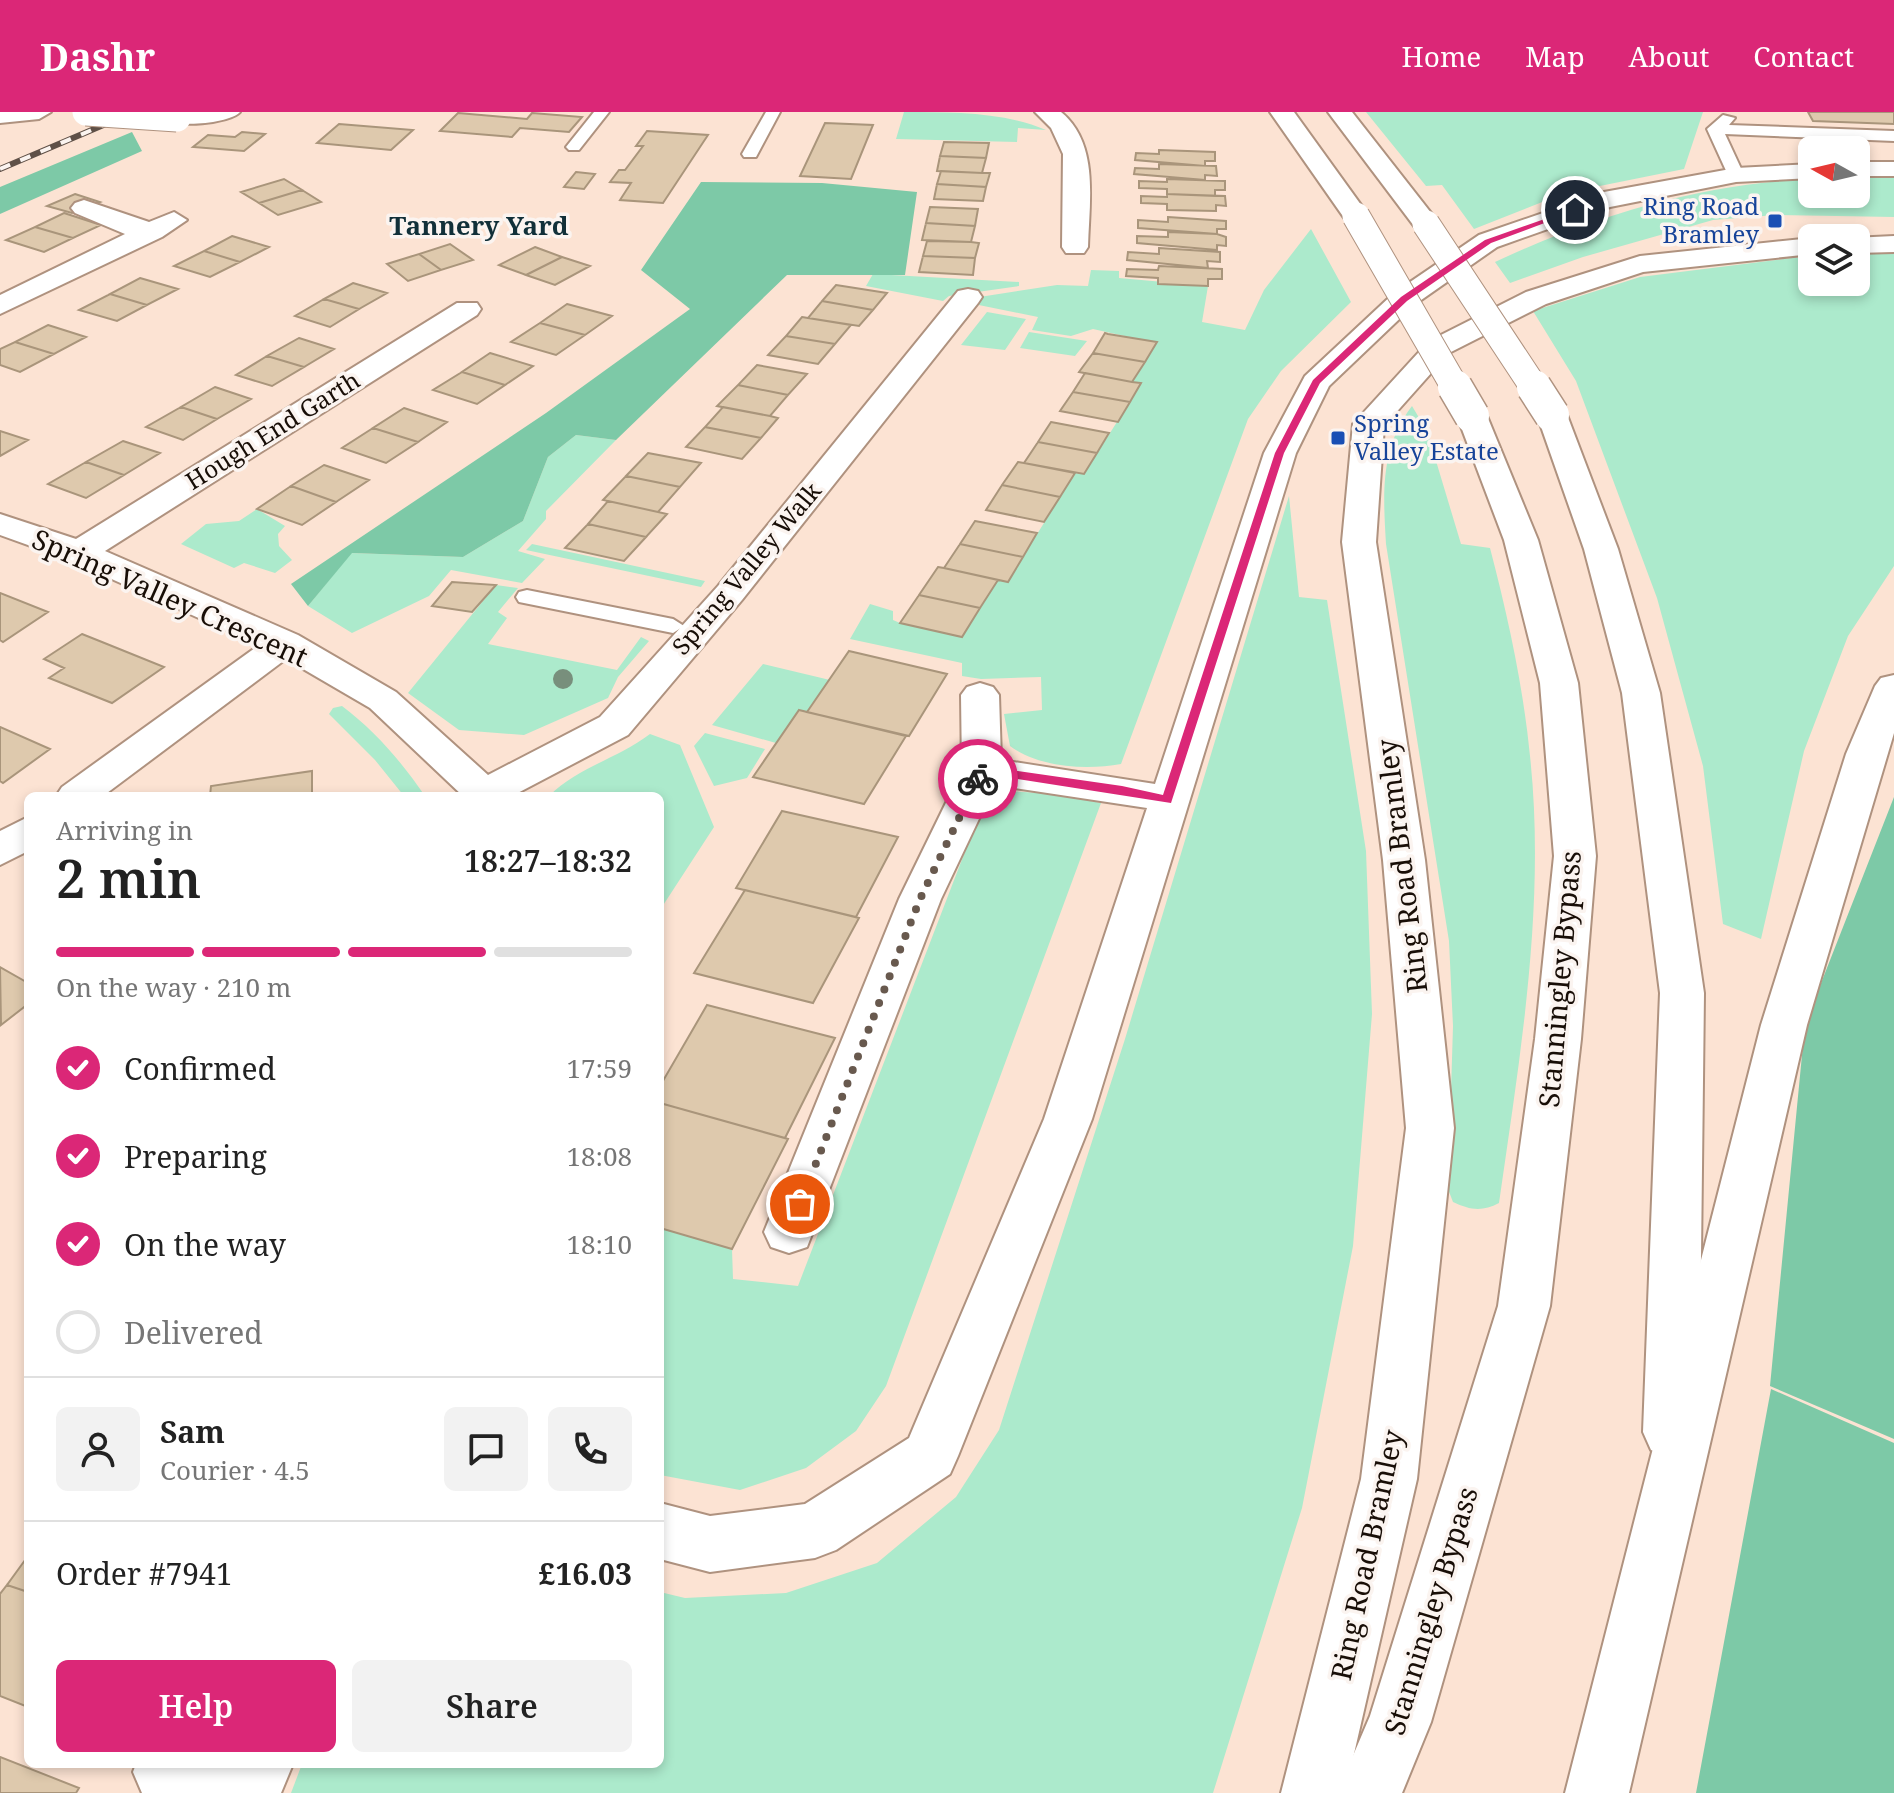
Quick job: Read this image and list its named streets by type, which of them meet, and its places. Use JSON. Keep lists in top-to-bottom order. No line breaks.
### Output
{"streets":{"main road":["Hough End Garth","Spring Valley Walk","Spring Valley Crescent","Ring Road Bramley","Stanningley Bypass"]},"crossings":[["Hough End Garth","Spring Valley Crescent"]],"districts":["Tannery Yard"],"places":{"transit":["Ring Road Bramley","Spring Valley Estate"]},"north":"left","page":{"header":"Dashr","nav":["Home","Map","About","Contact"],"heading":["2 min","Arriving in","18:27–18:32"],"panel":["Sam","Courier · 4.5","Order #7941","£16.03"],"bar":"On the way · 210 m","list":[["Confirmed","17:59"],["Preparing","18:08"],["On the way","18:10"],"Delivered"],"buttons":["Help","Share"]}}
